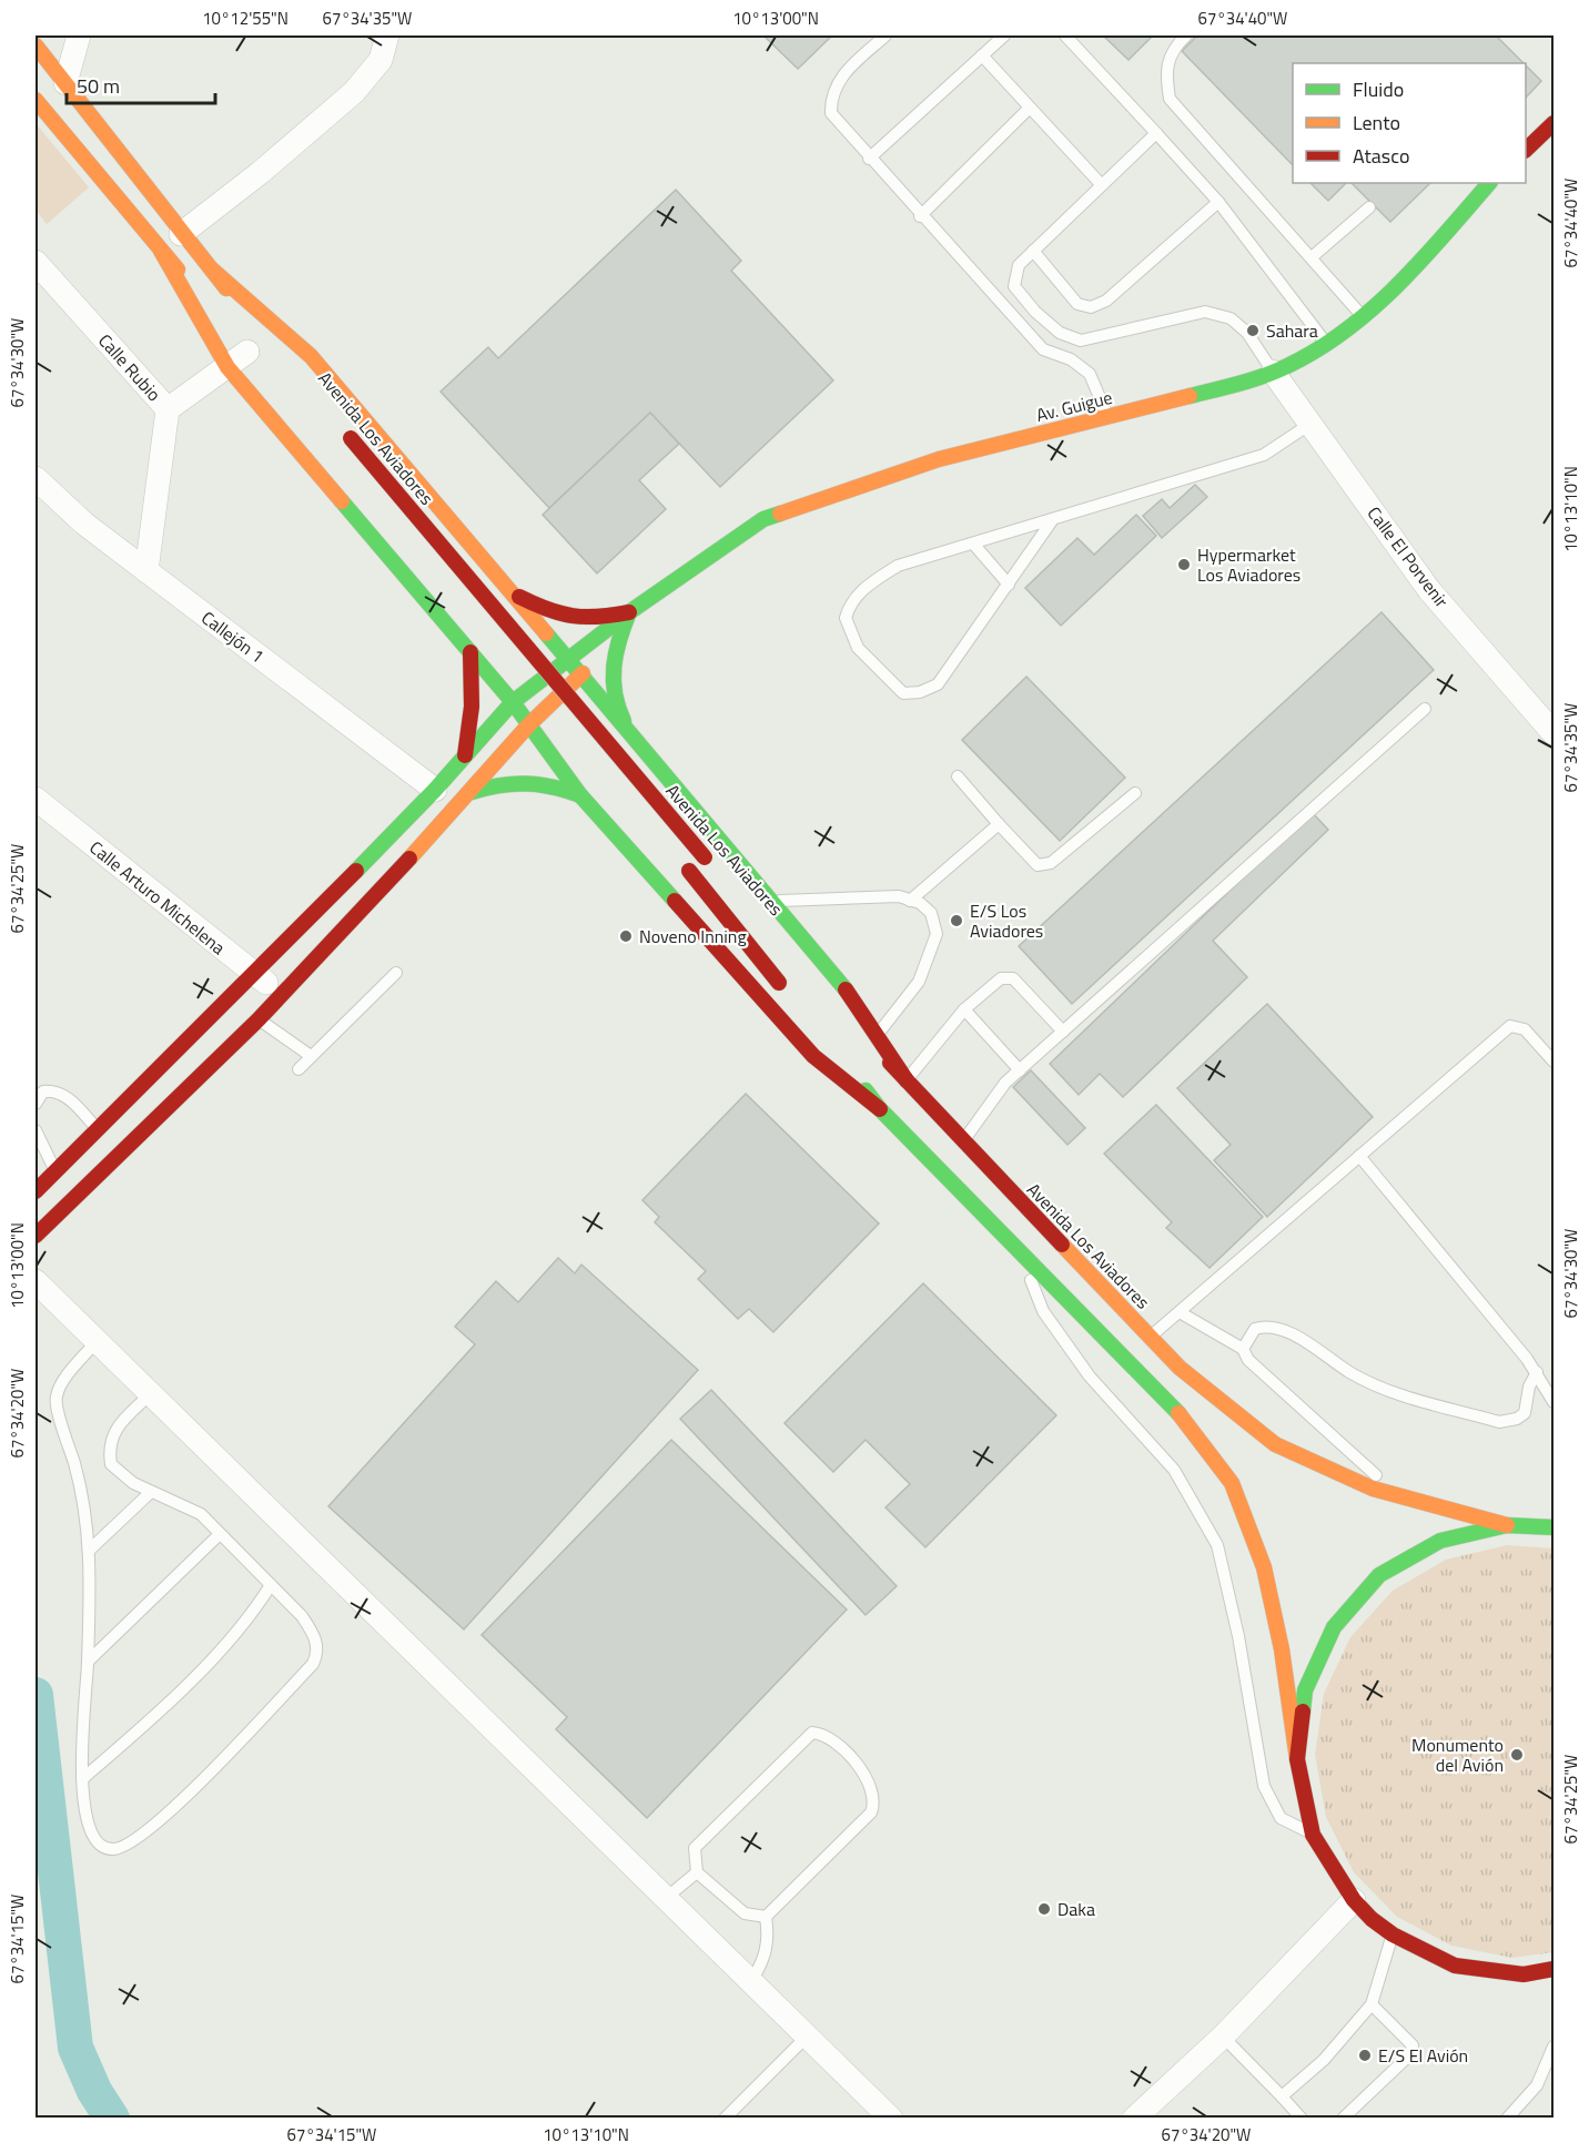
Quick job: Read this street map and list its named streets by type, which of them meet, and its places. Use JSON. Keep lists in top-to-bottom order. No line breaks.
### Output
{"streets":{"main road":["Av. Guigue","Avenida Los Aviadores"],"street":["Calle Rubio","Calle El Porvenir","Callejón 1","Calle Arturo Michelena"]},"crossings":[["Calle Rubio","Callejón 1"],["Av. Guigue","Calle El Porvenir"]],"places":["Sahara","Hypermarket Los Aviadores","E/S Los Aviadores","Noveno Inning","Monumento del Avión","Daka","E/S El Avión"],"legend":["Fluido","Lento","Atasco"],"scale_bar":"50 m","coordinates":["10°12'55\"N","67°34'35\"W","10°13'00\"N","67°34'40\"W","67°34'30\"W","10°13'10\"N","67°34'25\"W","67°34'20\"W","67°34'15\"W"]}
